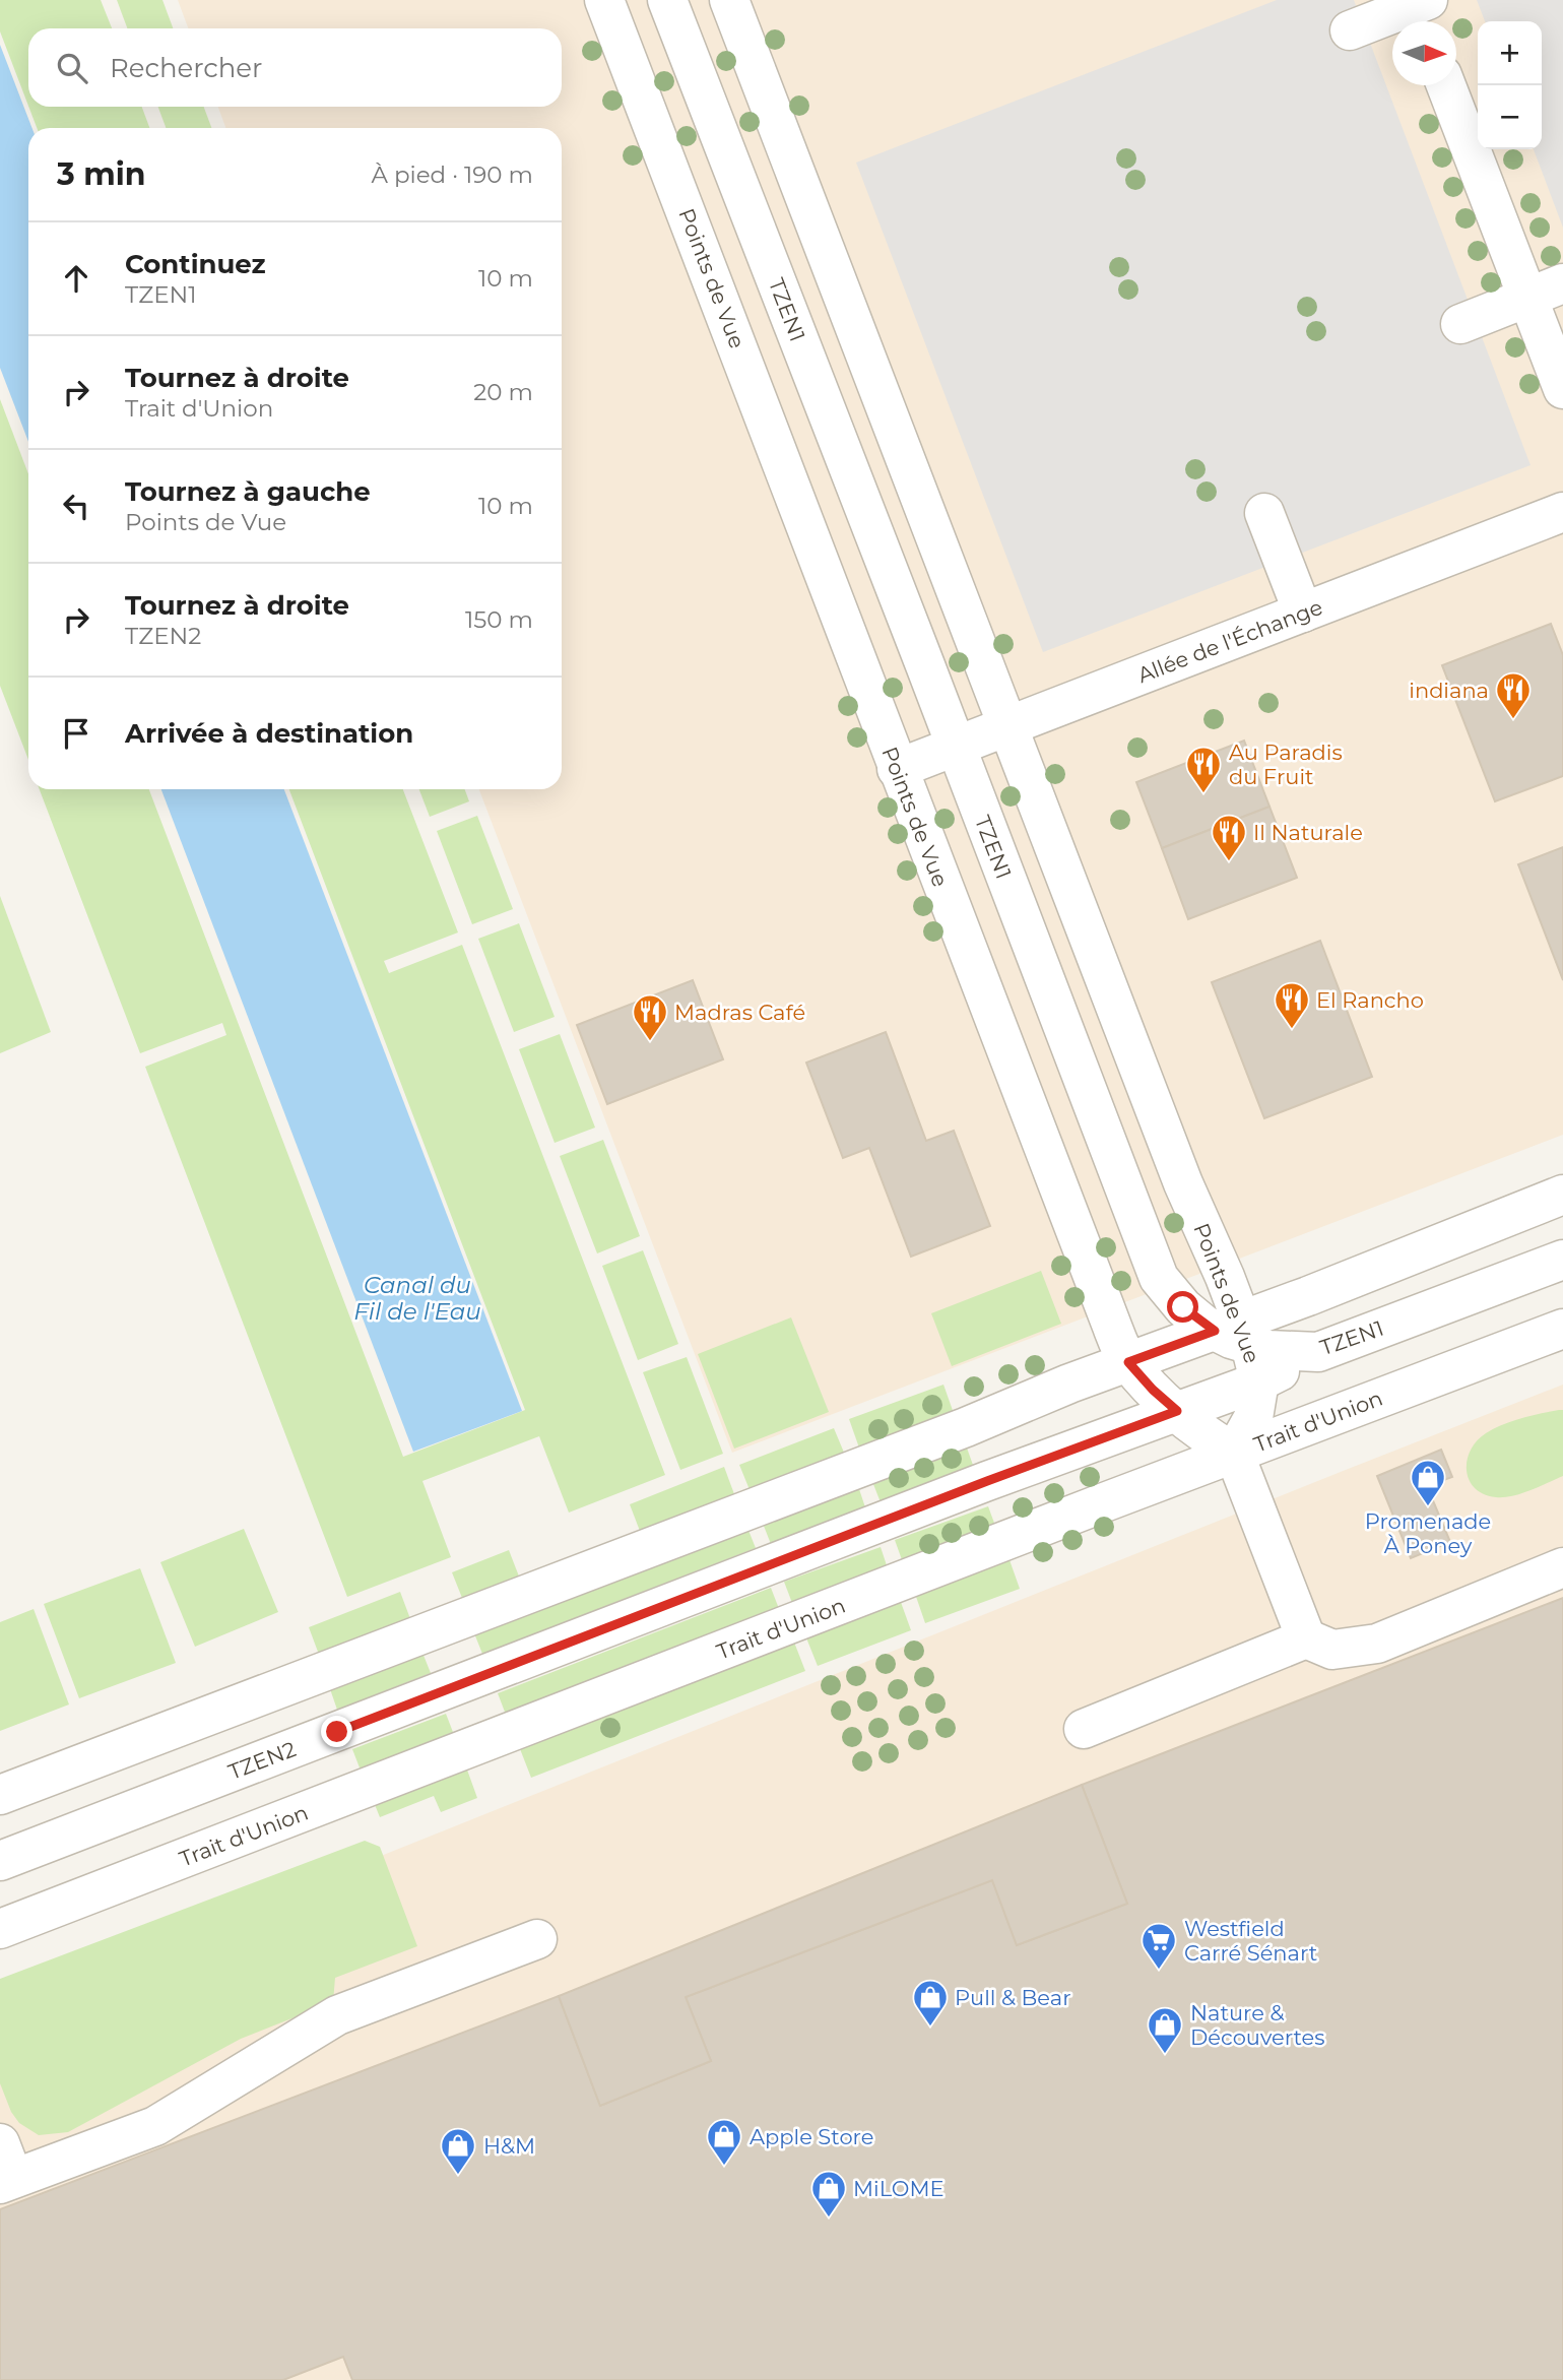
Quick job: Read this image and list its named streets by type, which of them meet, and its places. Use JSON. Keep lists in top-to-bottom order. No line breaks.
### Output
{"streets":{"street":["Points de Vue","TZEN1","Allée de l'Échange","Trait d'Union","TZEN2"]},"crossings":[["Points de Vue","TZEN1"],["Points de Vue","Allée de l'Échange"],["Points de Vue","Trait d'Union"],["Points de Vue","TZEN2"],["TZEN1","Allée de l'Échange"],["TZEN1","TZEN2"]],"water":["Canal du Fil de l'Eau"],"places":{"restaurant":["indiana","Au Paradis du Fruit","Il Naturale","El Rancho","Madras Café"],"shop":["Promenade À Poney","Pull & Bear","Nature & Découvertes","Apple Store","H&M","MiLOME"],"supermarket":["Westfield Carré Sénart"]},"north":"right","page":{"map_buttons":["+","−"],"search":"Rechercher","heading":["3 min","À pied · 190 m"],"list":[["Continuez","TZEN1","10 m"],["Tournez à droite","Trait d'Union","20 m"],["Tournez à gauche","Points de Vue","10 m"],["Tournez à droite","TZEN2","150 m"],"Arrivée à destination"]}}
